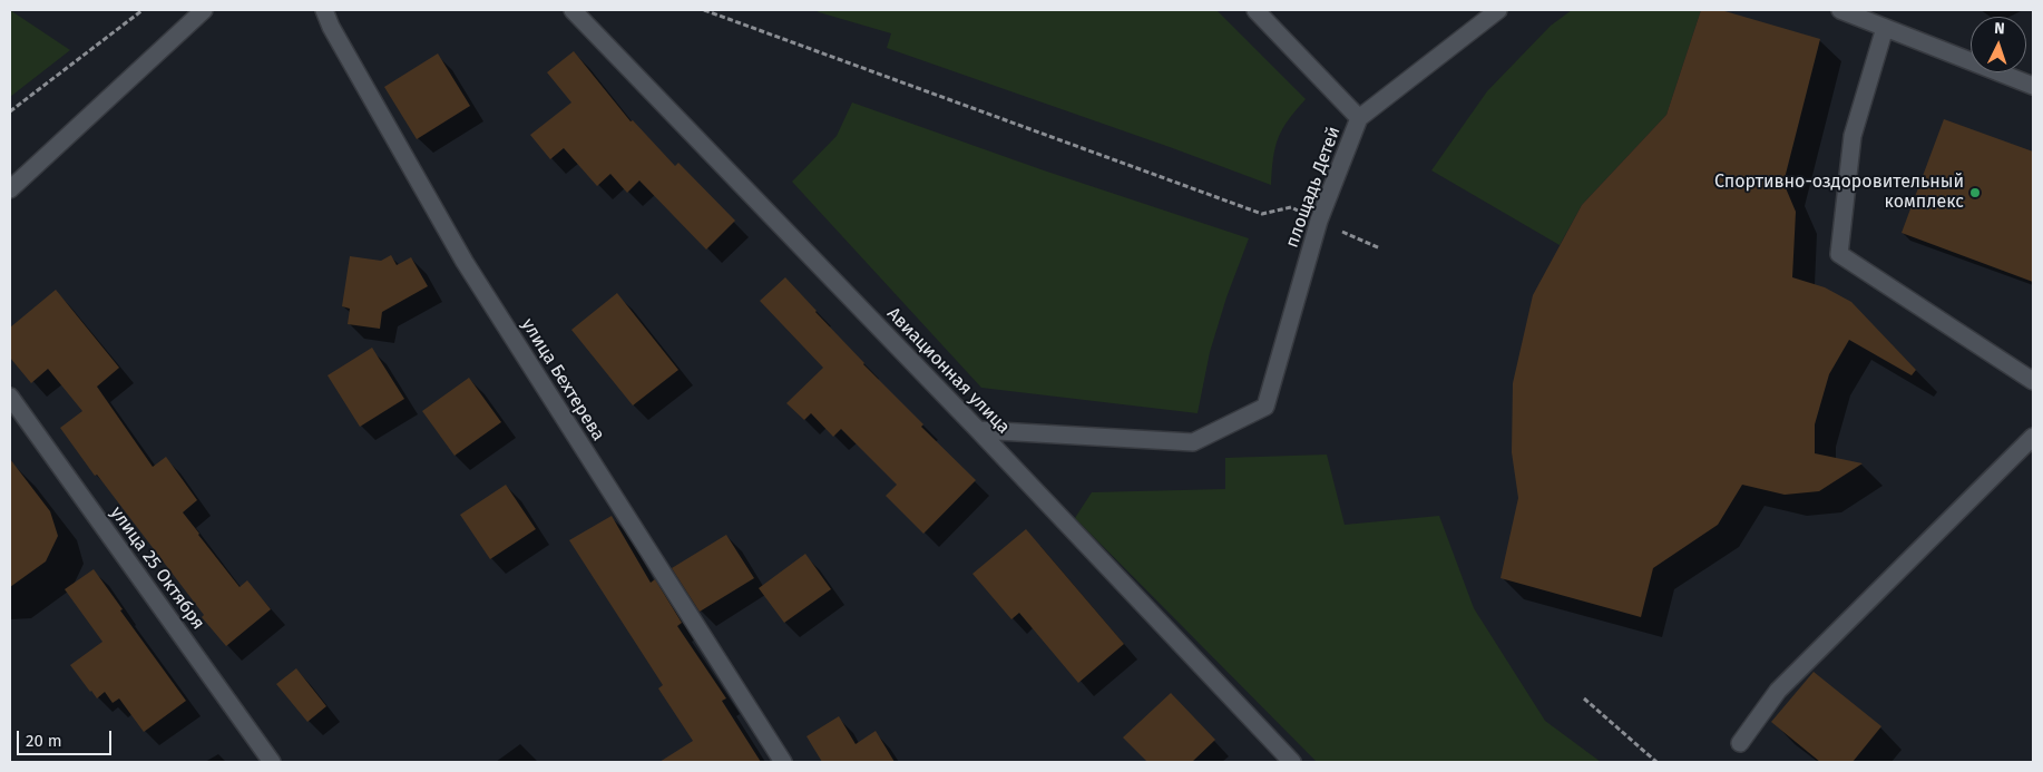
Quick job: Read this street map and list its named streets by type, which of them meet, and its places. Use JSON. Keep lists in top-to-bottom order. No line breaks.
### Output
{"streets":{"street":["площадь Детей","Авиационная улица","улица Бехтерева","улица 25 Октября"]},"crossings":[["площадь Детей","Авиационная улица"]],"places":["Спортивно-оздоровительный комплекс"],"scale_bar":"20 m","north":"top"}
